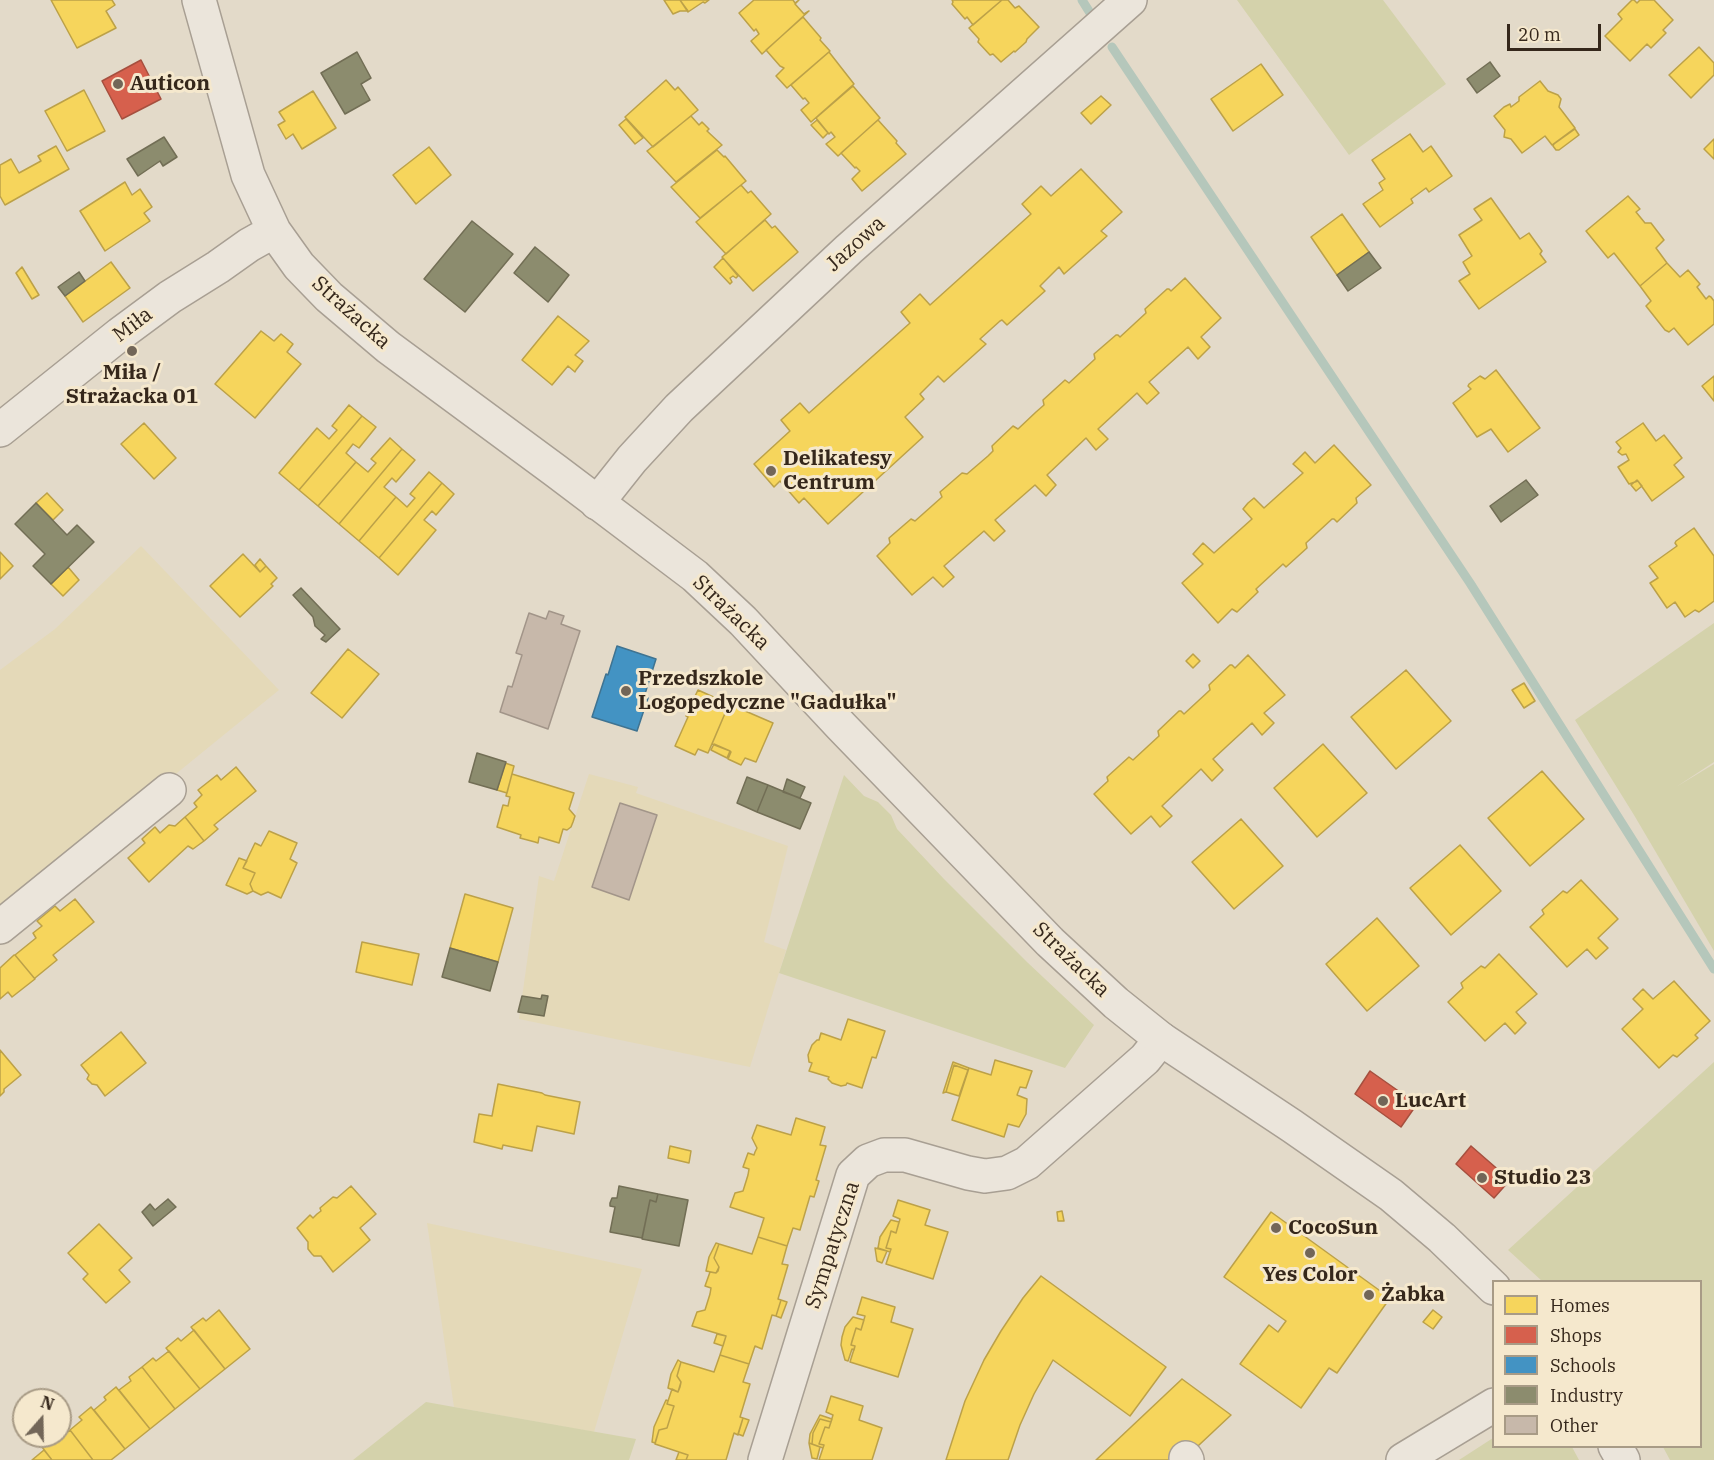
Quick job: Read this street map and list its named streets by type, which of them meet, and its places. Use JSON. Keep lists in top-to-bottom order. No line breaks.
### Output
{"streets":{"street":["Jazowa","Strażacka","Miła","Sympatyczna"]},"crossings":[["Jazowa","Strażacka"],["Strażacka","Miła"],["Strażacka","Sympatyczna"]],"places":["Auticon","Miła / Strażacka 01","Delikatesy Centrum","Przedszkole Logopedyczne \"Gadułka\"","LucArt","Studio 23","CocoSun","Yes Color","Żabka"],"legend":["Homes","Shops","Schools","Industry","Other"],"scale_bar":"20 m","north":"top"}
